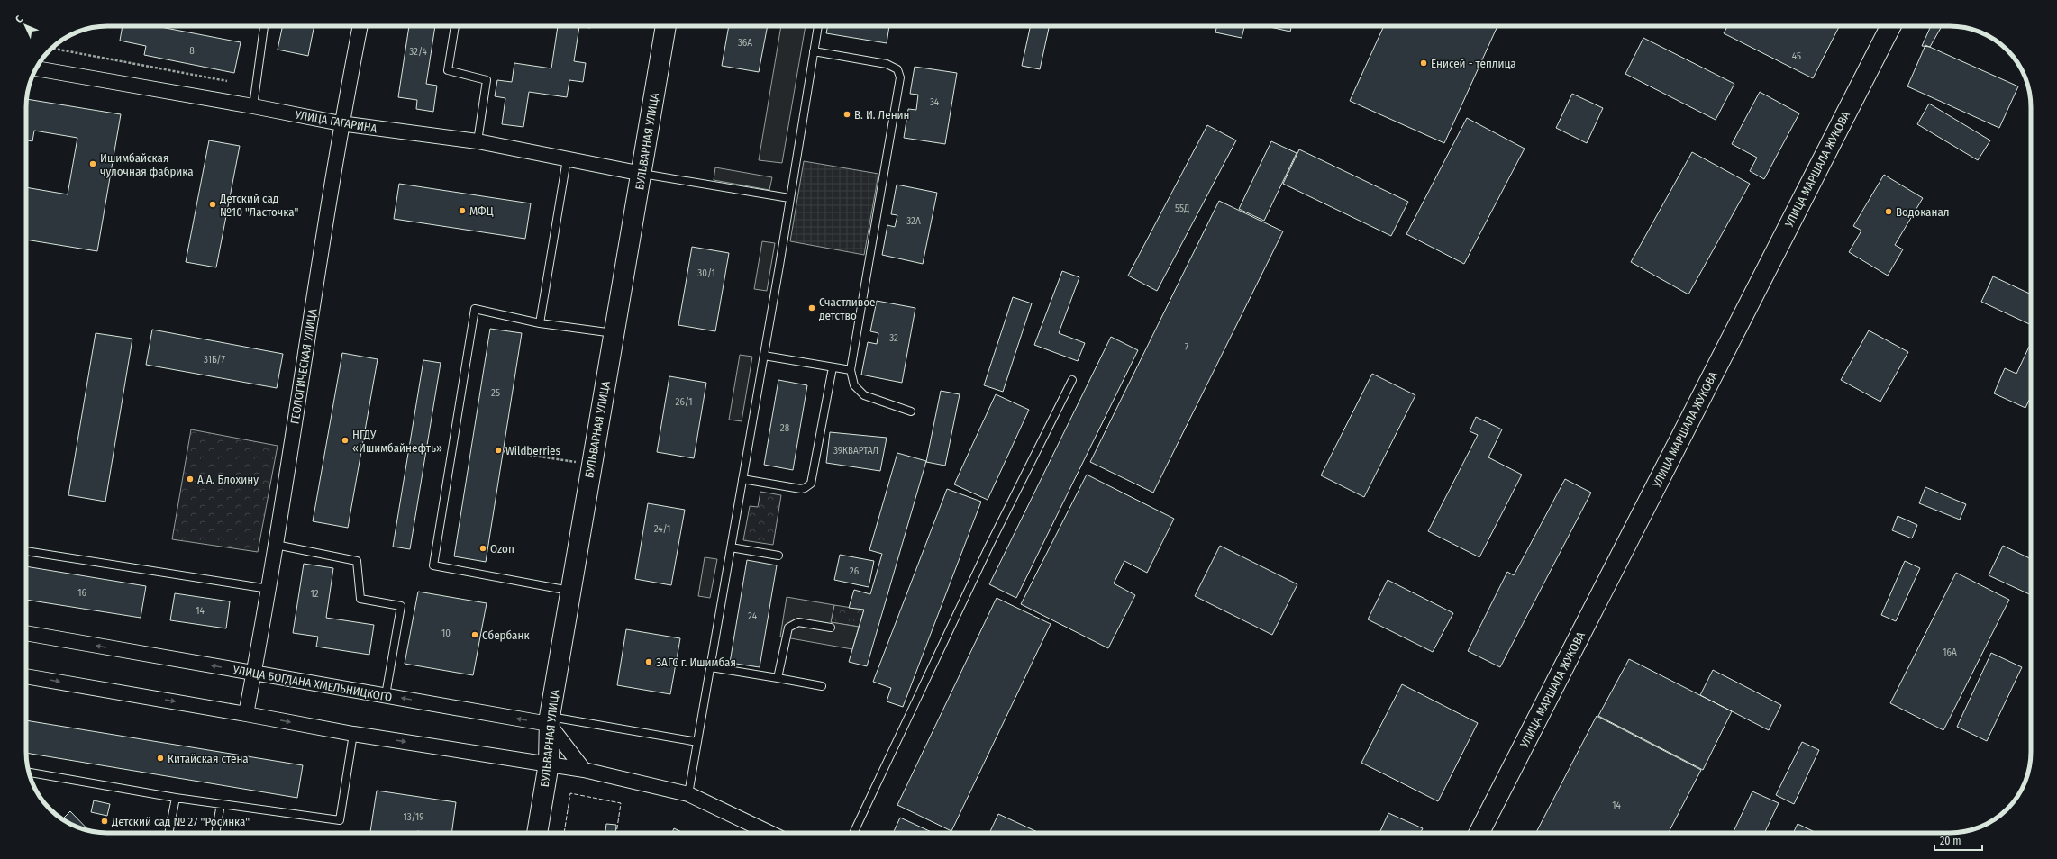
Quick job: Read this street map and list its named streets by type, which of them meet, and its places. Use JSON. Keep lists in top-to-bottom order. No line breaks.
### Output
{"streets":{"street":["УЛИЦА ГАГАРИНА","БУЛЬВАРНАЯ УЛИЦА","УЛИЦА МАРШАЛА ЖУКОВА","ГЕОЛОГИЧЕСКАЯ УЛИЦА","УЛИЦА БОГДАНА ХМЕЛЬНИЦКОГО"]},"crossings":[["УЛИЦА ГАГАРИНА","БУЛЬВАРНАЯ УЛИЦА"],["УЛИЦА ГАГАРИНА","ГЕОЛОГИЧЕСКАЯ УЛИЦА"],["БУЛЬВАРНАЯ УЛИЦА","УЛИЦА БОГДАНА ХМЕЛЬНИЦКОГО"],["ГЕОЛОГИЧЕСКАЯ УЛИЦА","УЛИЦА БОГДАНА ХМЕЛЬНИЦКОГО"]],"places":["Енисей - теплица","В. И. Ленин","Ишимбайская чулочная фабрика","Детский сад №10 \"Ласточка\"","МФЦ","Водоканал","Счастливое детство","НГДУ «Ишимбайнефть»","Wildberries","А.А. Блохину","Ozon","Сбербанк","ЗАГС г. Ишимбая","Китайская стена","Детский сад № 27 \"Росинка\""],"house_numbers":["36А","8","32/4","45","34","55Д","32А","30/1","32","7","31Б/7","25","26/1","28","39КВАРТАЛ","24/1","26","16","12","14","24","10","16А","14","13/19"],"scale_bar":"20 m","north":"top left"}
